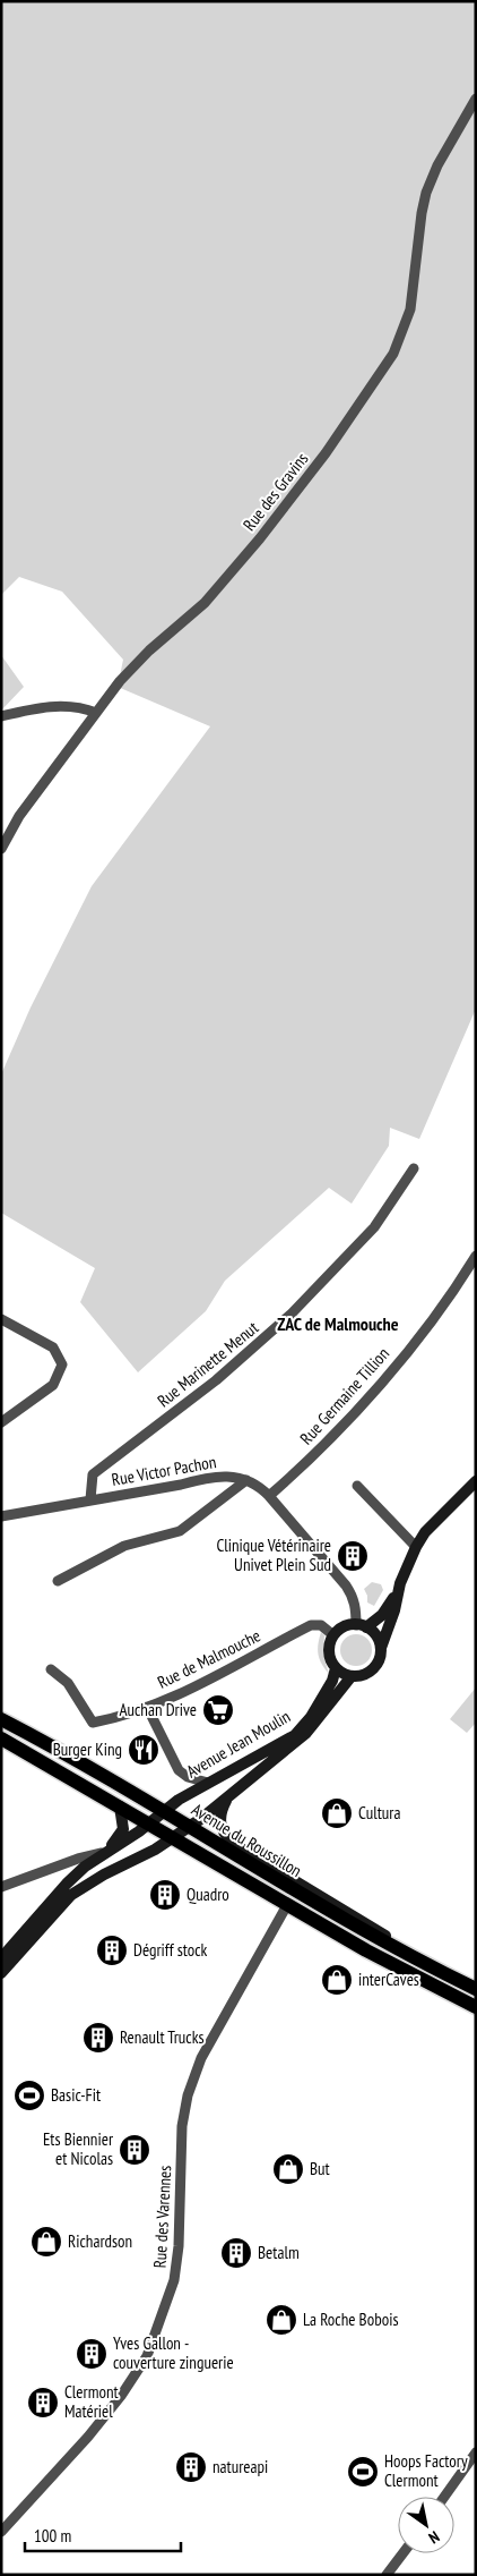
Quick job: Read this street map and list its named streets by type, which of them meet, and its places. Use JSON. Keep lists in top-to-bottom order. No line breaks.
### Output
{"streets":{"main road":["Avenue Jean Moulin","Avenue du Roussillon"],"street":["Rue des Gravins","Rue Marinette Menut","Rue Germaine Tillion","Rue Victor Pachon","Rue de Malmouche","Rue des Varennes"]},"crossings":[["Rue Marinette Menut","Rue Victor Pachon"],["Rue Germaine Tillion","Rue Victor Pachon"],["Rue Victor Pachon","Rue de Malmouche"],["Rue Victor Pachon","Avenue Jean Moulin"],["Rue de Malmouche","Avenue Jean Moulin"],["Avenue Jean Moulin","Avenue du Roussillon"],["Avenue du Roussillon","Rue des Varennes"]],"districts":["ZAC de Malmouche"],"places":{"building":["Clinique Vétérinaire Univet Plein Sud","Quadro","Dégriff stock","Renault Trucks","Ets Biennier et Nicolas","Betalm","Yves Gallon - couverture zinguerie","Clermont Matériel","natureapi"],"supermarket":["Auchan Drive"],"restaurant":["Burger King"],"shop":["Cultura","interCaves","But","Richardson","La Roche Bobois"],"sports":["Basic-Fit","Hoops Factory Clermont"]},"scale_bar":"100 m","north":"bottom right"}
